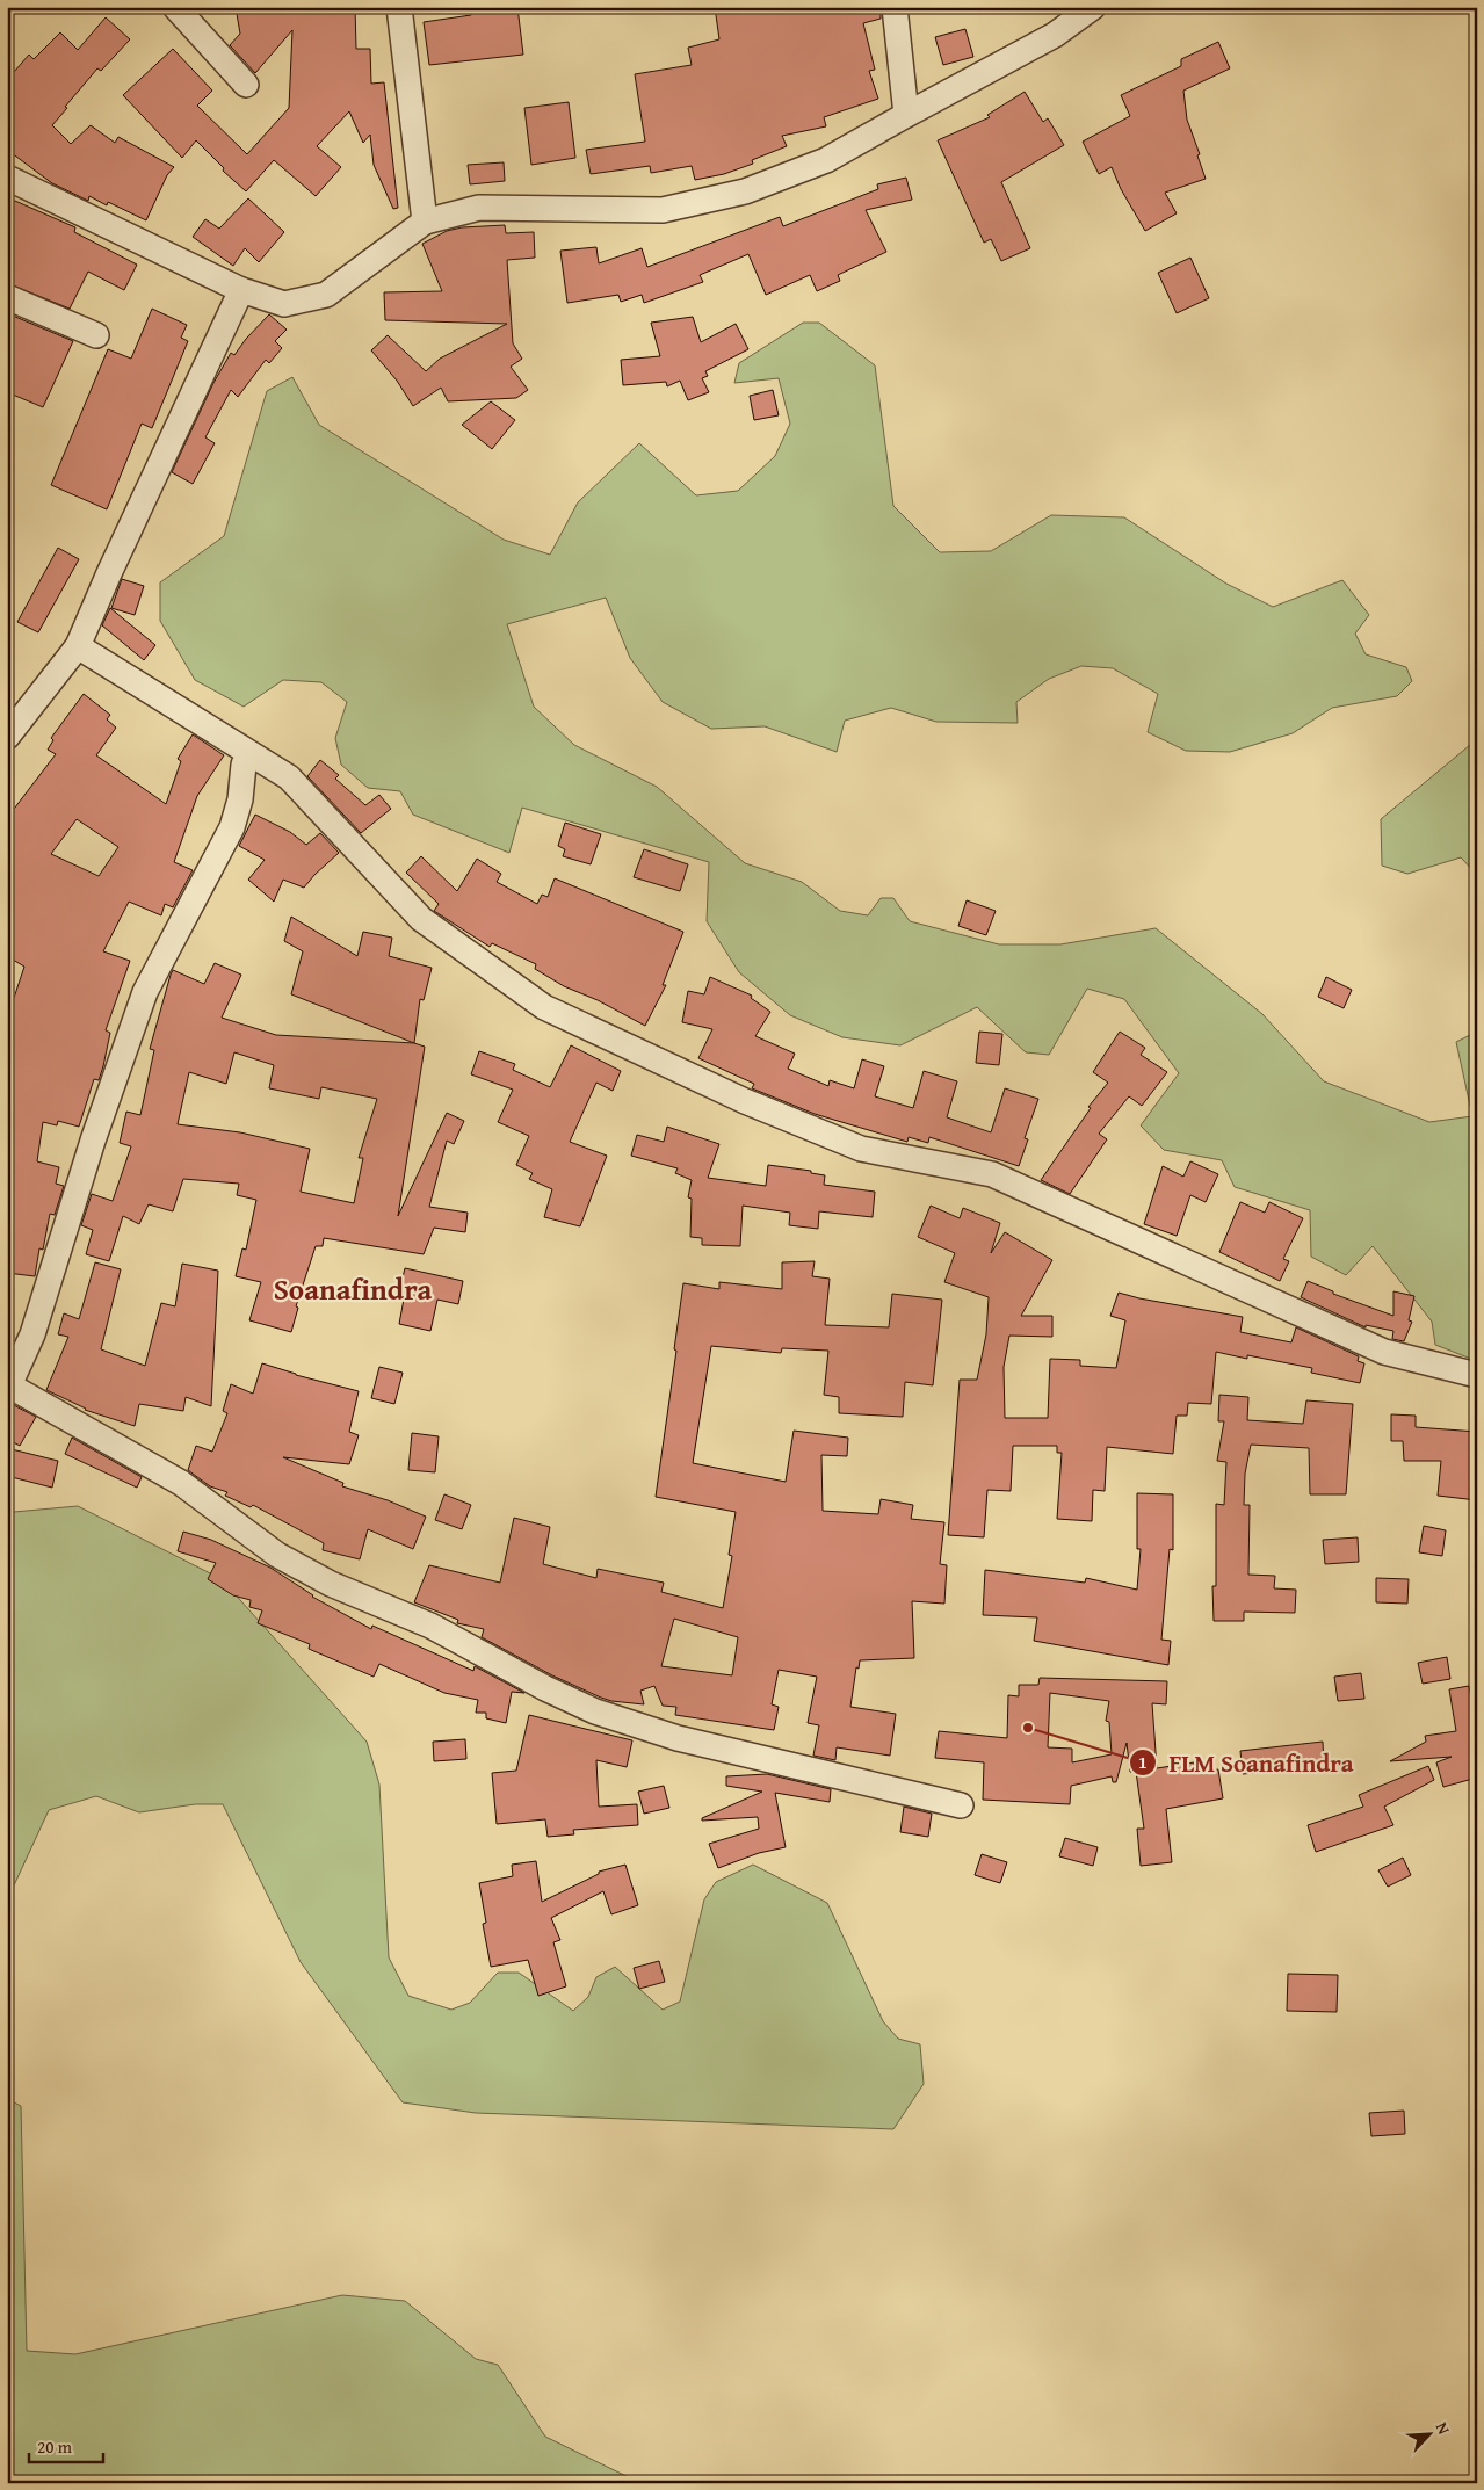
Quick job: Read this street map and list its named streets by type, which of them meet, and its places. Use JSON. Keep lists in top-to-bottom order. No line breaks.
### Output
{"districts":["Soanafindra"],"places":["FLM Soanafindra"],"scale_bar":"20 m","north":"top right"}
